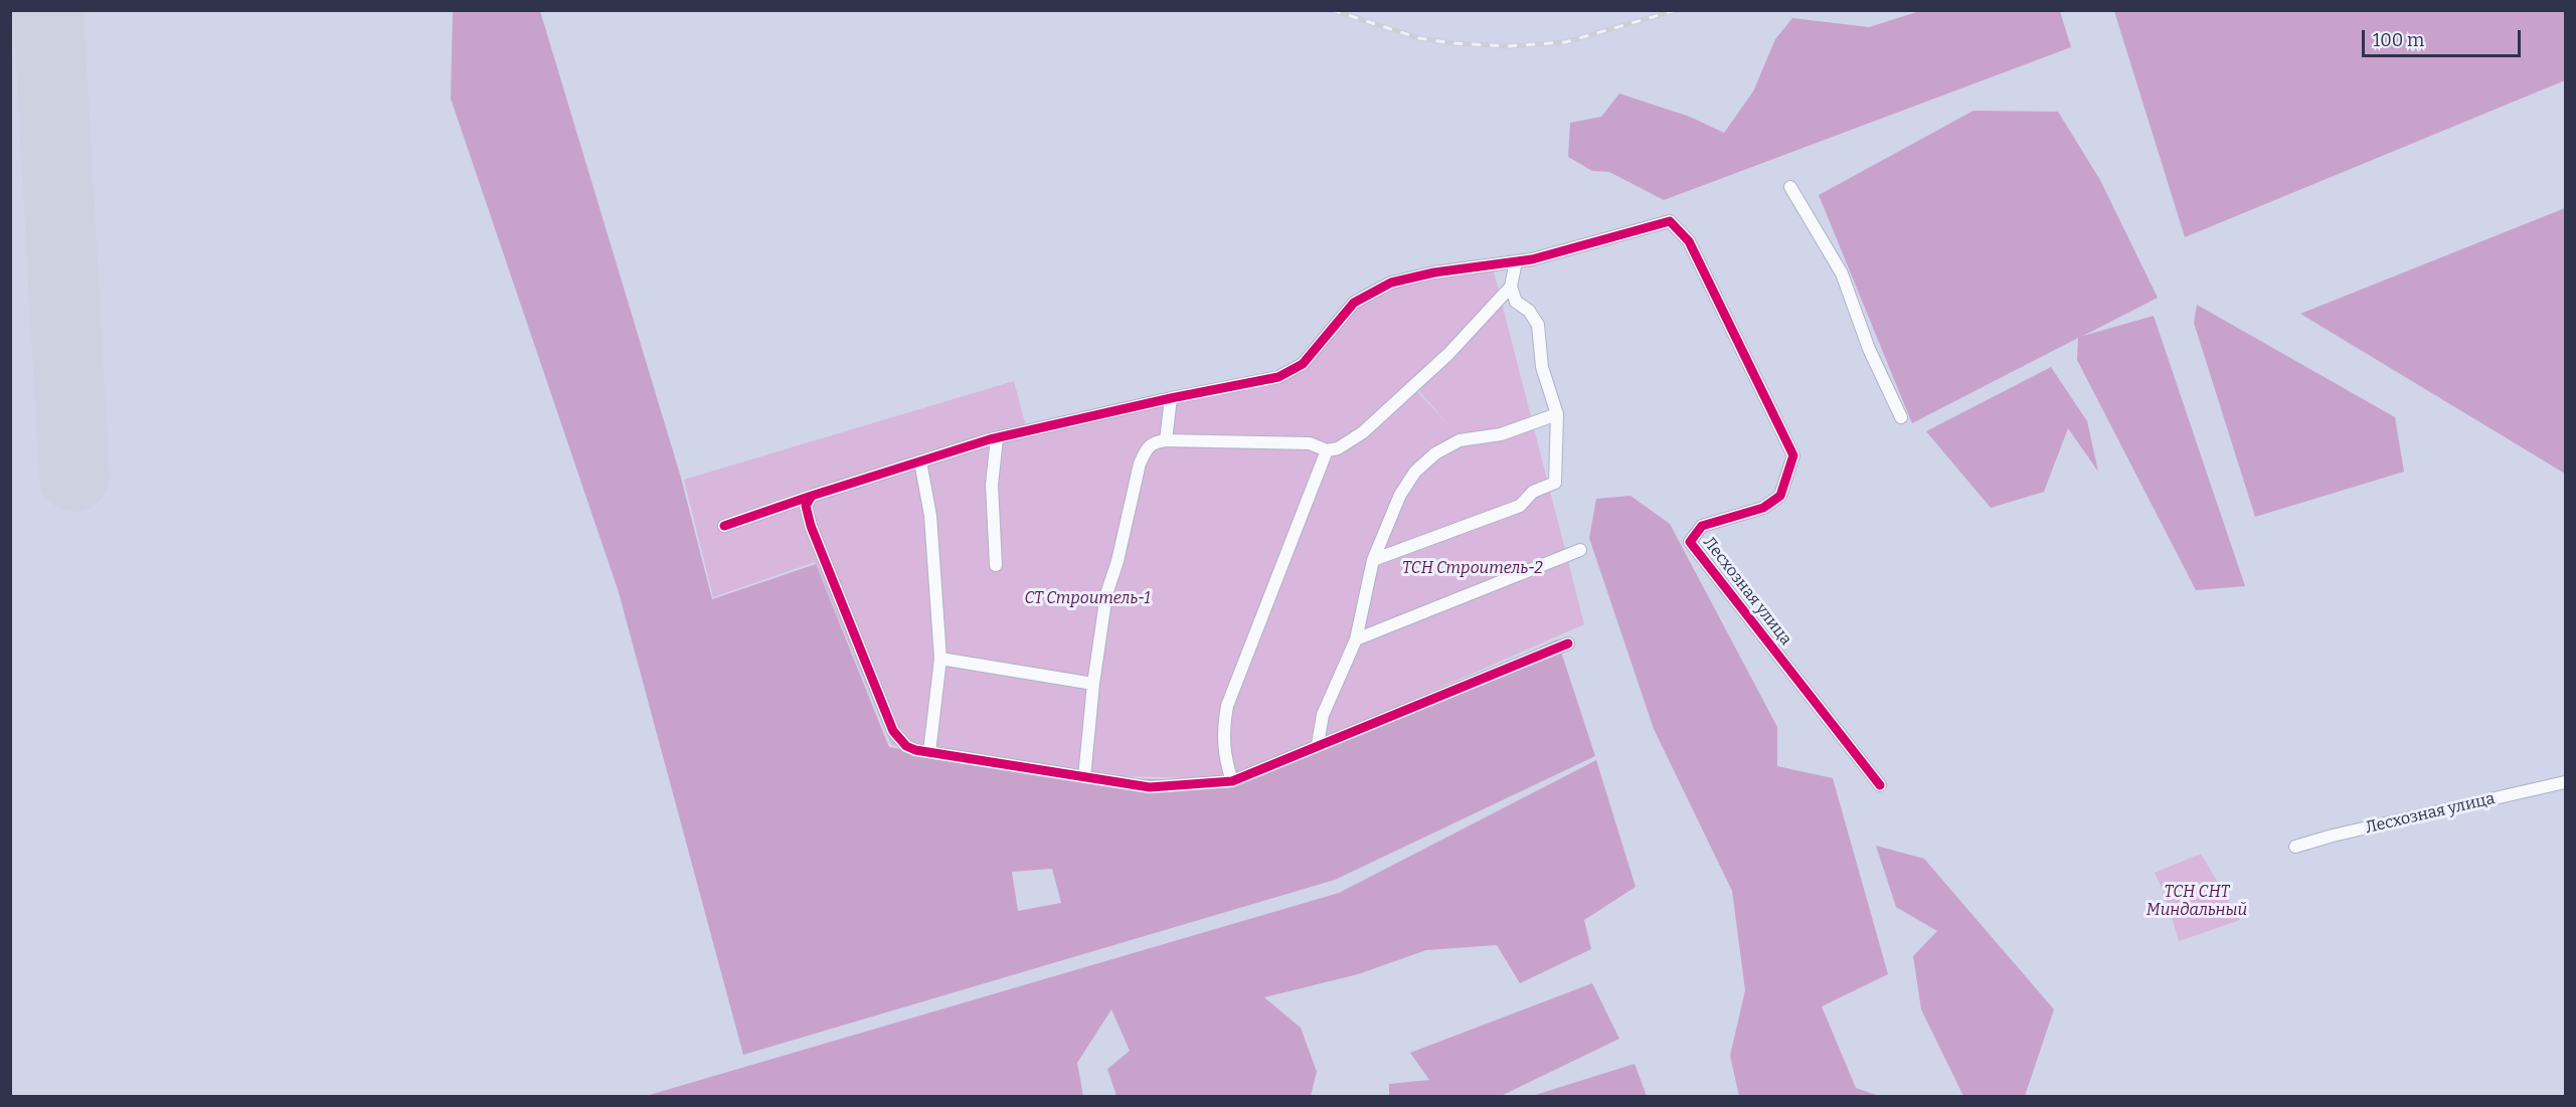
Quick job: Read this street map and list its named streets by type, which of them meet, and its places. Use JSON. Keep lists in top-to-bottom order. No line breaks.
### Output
{"streets":{"street":["Лесхозная улица"]},"parks":["ТСН Строитель-2","СТ Строитель-1","ТСН СНТ Миндальный"],"scale_bar":"100 m"}
